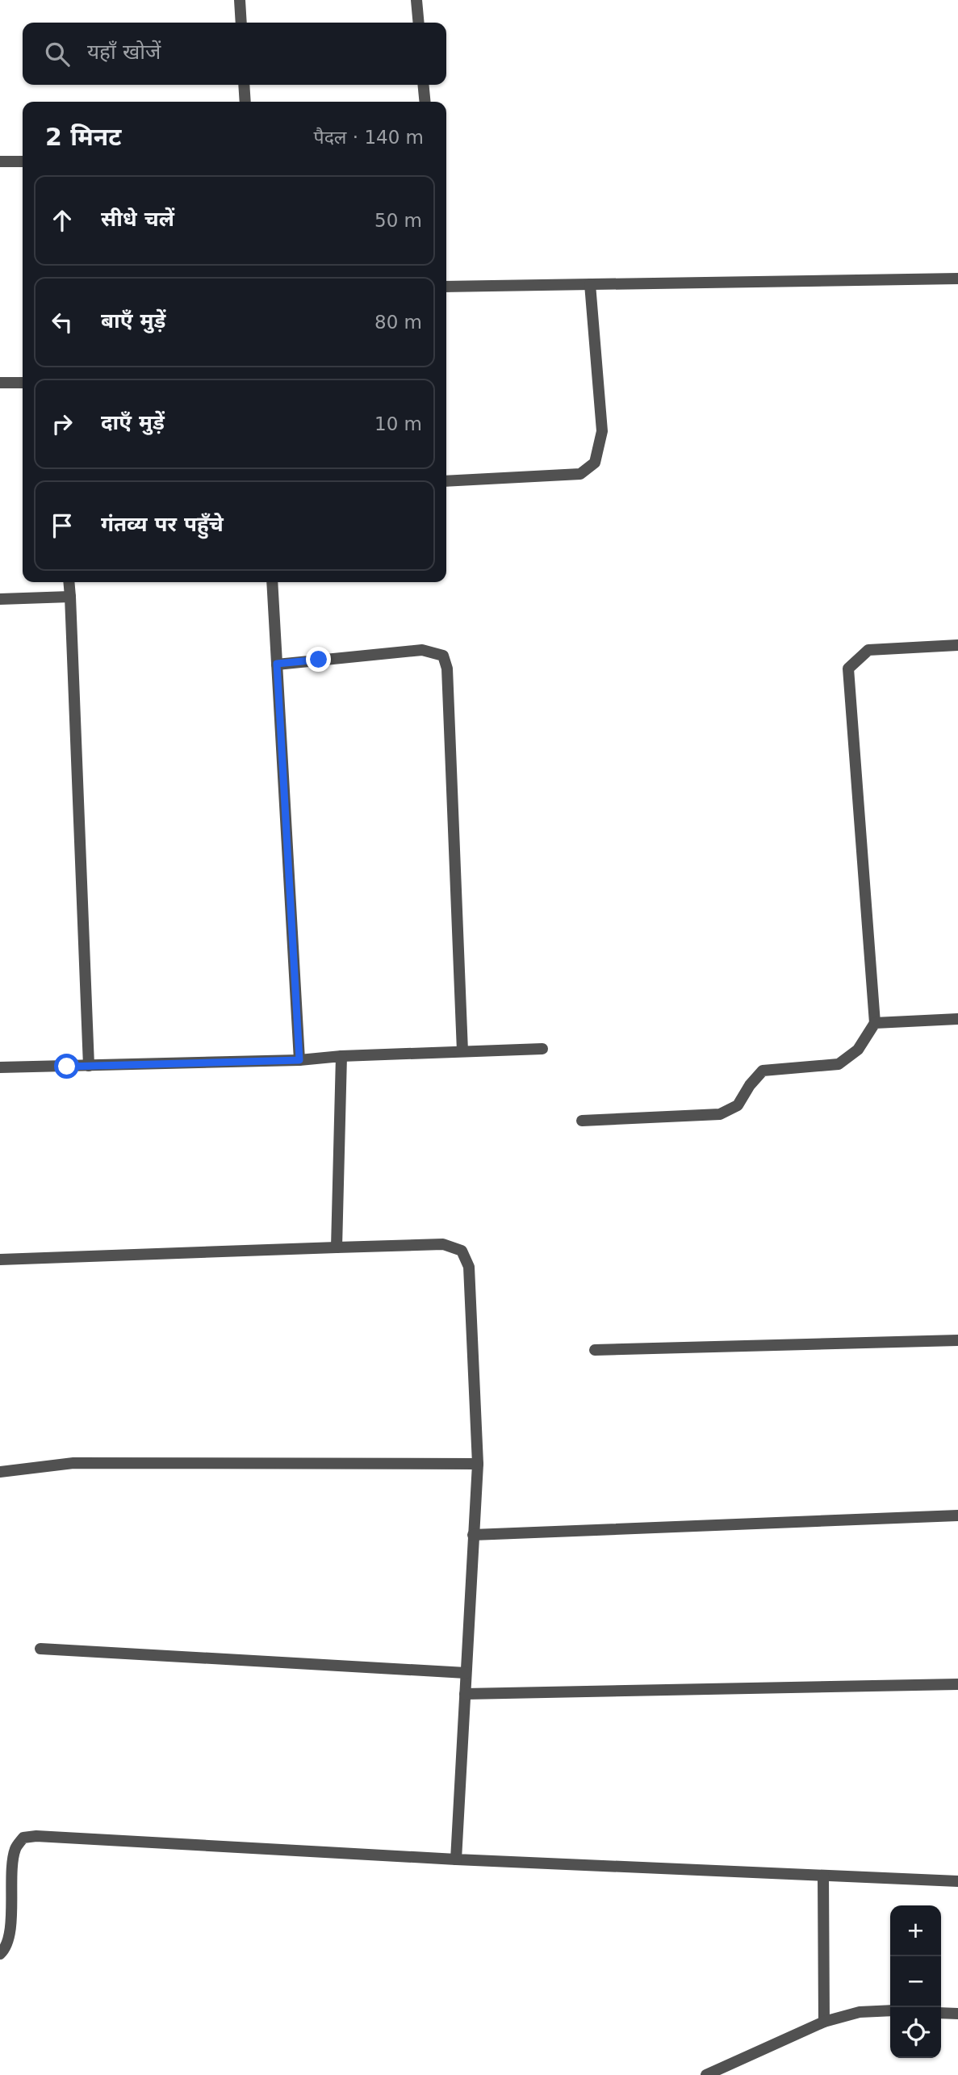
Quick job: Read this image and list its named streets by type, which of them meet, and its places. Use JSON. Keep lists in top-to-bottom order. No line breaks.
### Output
{"page":{"search":"यहाँ खोजें","heading":["2 मिनट","पैदल · 140 m"],"list":[["सीधे चलें","50 m"],["बाएँ मुड़ें","80 m"],["दाएँ मुड़ें","10 m"],"गंतव्य पर पहुँचे"],"map_buttons":["+","−"]}}
